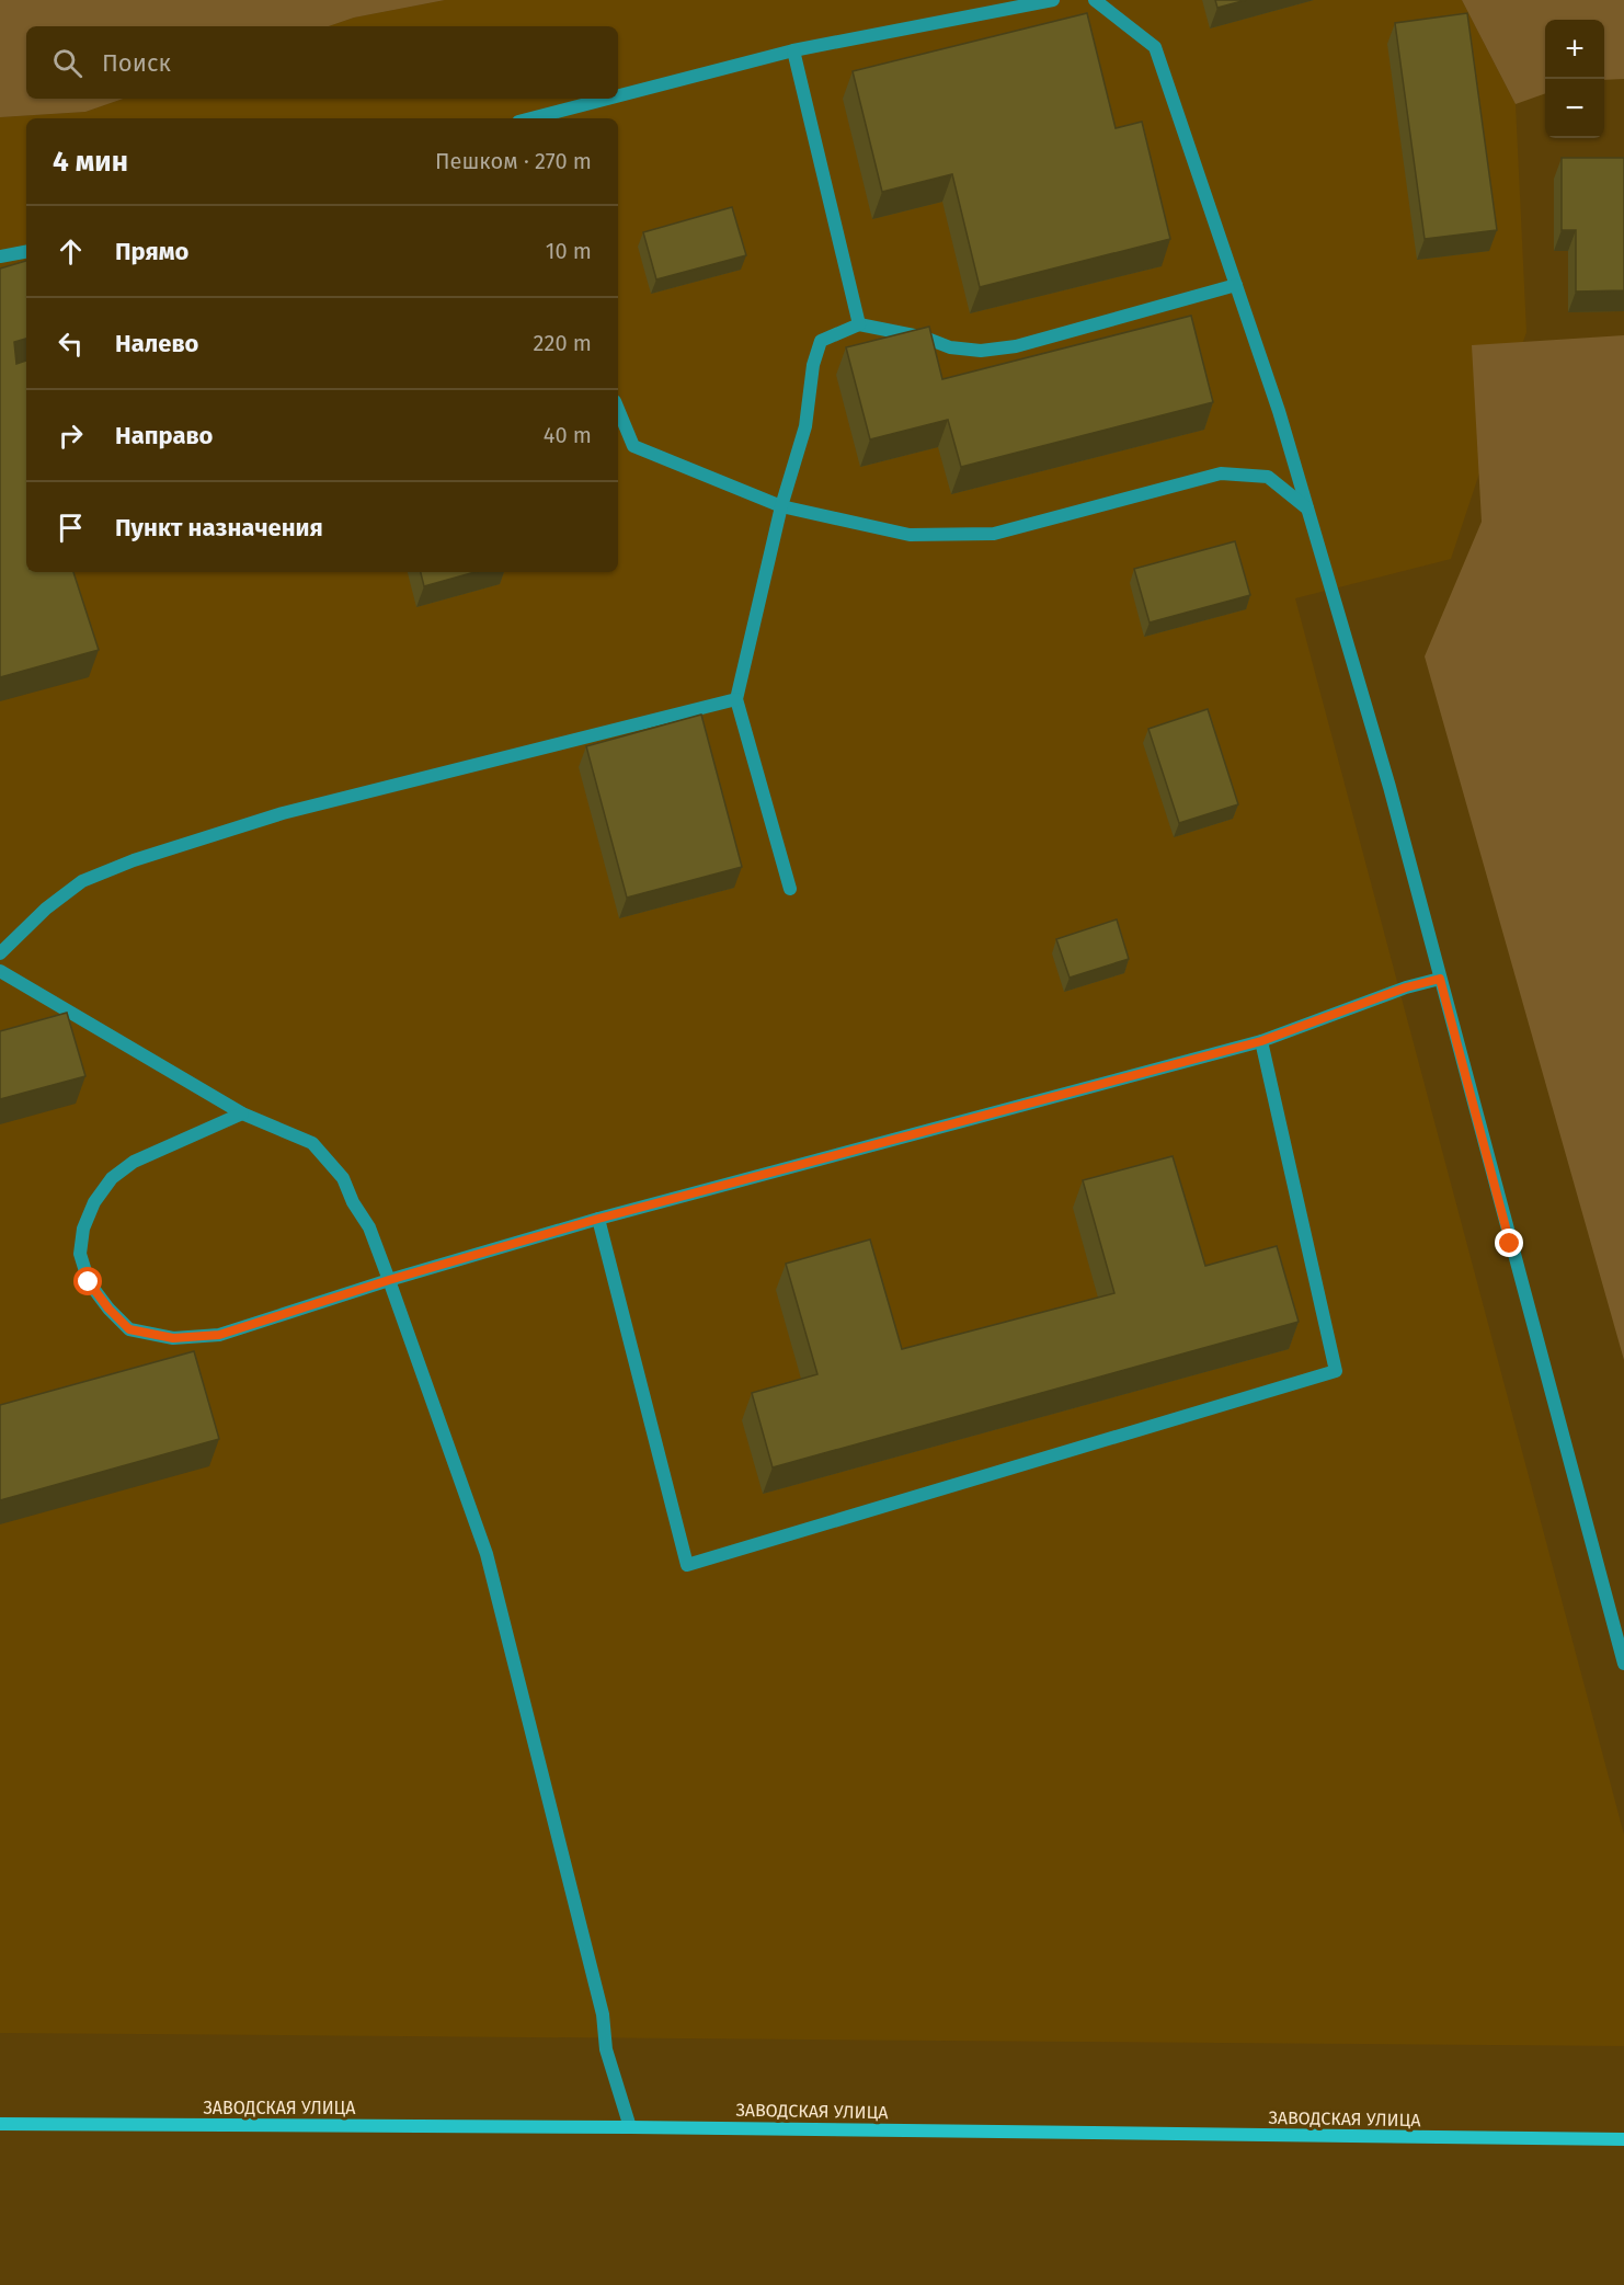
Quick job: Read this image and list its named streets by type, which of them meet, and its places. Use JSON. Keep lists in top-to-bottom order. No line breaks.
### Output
{"streets":{"main road":["ЗАВОДСКАЯ УЛИЦА"]},"page":{"map_buttons":["+","−"],"search":"Поиск","heading":["4 мин","Пешком · 270 m"],"list":[["Прямо","10 m"],["Налево","220 m"],["Направо","40 m"],"Пункт назначения"]}}
